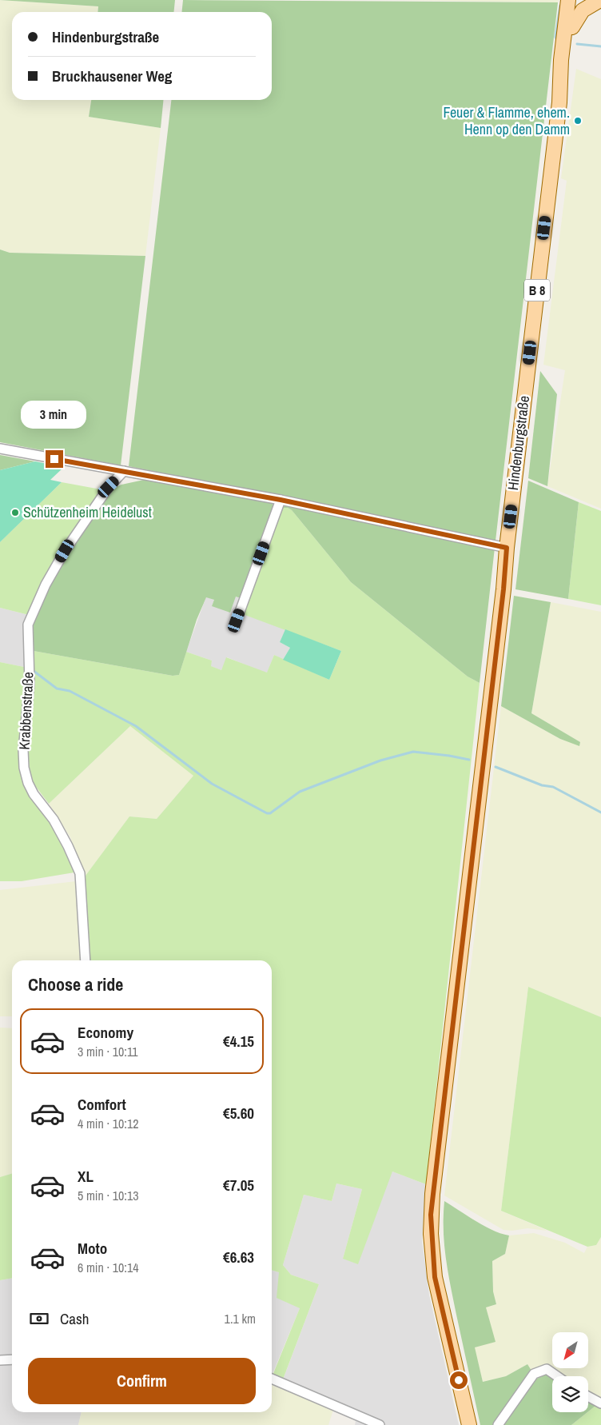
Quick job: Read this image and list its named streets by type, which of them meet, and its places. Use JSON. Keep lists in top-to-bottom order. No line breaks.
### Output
{"streets":{"main road":["B 8","Hindenburgstraße"],"street":["Krabbenstraße"]},"places":["Feuer & Flamme, ehem. Henn op den Damm","Schützenheim Heidelust"],"north":"bottom left","page":{"banner":["Hindenburgstraße","Bruckhausener Weg"],"bubble":"3 min","heading":"Choose a ride","list":[{"name":"Economy","note":"3 min · 10:11","value":"€4.15"},{"name":"Comfort","note":"4 min · 10:12","value":"€5.60"},{"name":"XL","note":"5 min · 10:13","value":"€7.05"},{"name":"Moto","note":"6 min · 10:14","value":"€6.63"}],"pay":["Cash","1.1 km"],"buttons":"Confirm"}}
